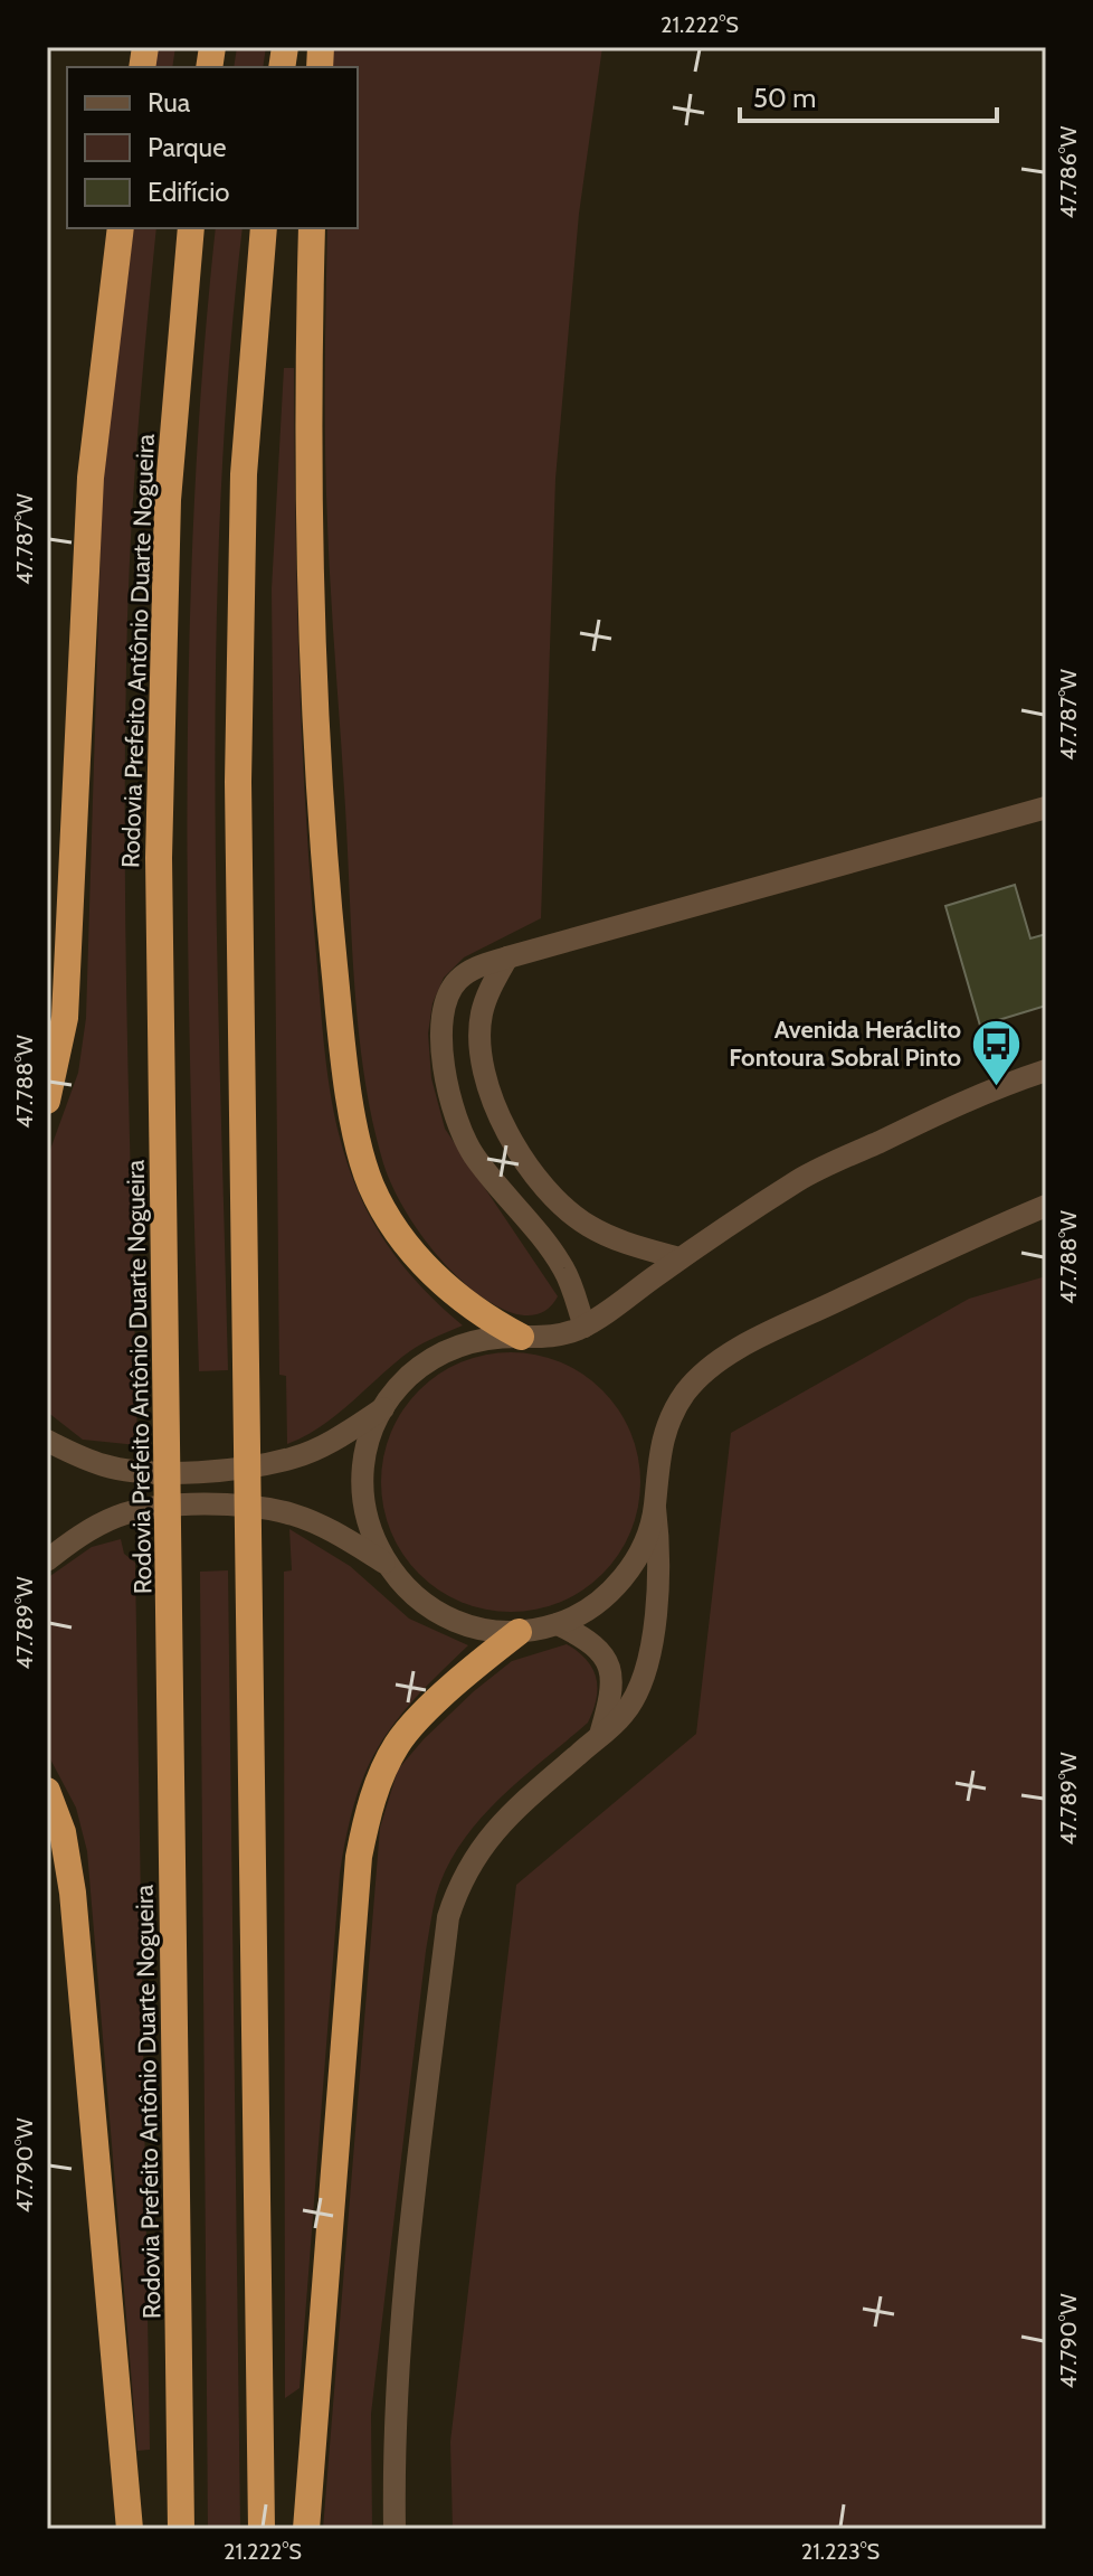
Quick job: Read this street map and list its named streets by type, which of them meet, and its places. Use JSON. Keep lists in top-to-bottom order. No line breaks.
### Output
{"streets":{"highway":["Rodovia Prefeito Antônio Duarte Nogueira"]},"places":{"bus stop":["Avenida Heráclito Fontoura Sobral Pinto"]},"legend":["Rua","Parque","Edifício"],"scale_bar":"50 m","coordinates":["21.222°S","47.786°W","47.787°W","47.788°W","47.789°W","47.790°W","21.223°S"]}
